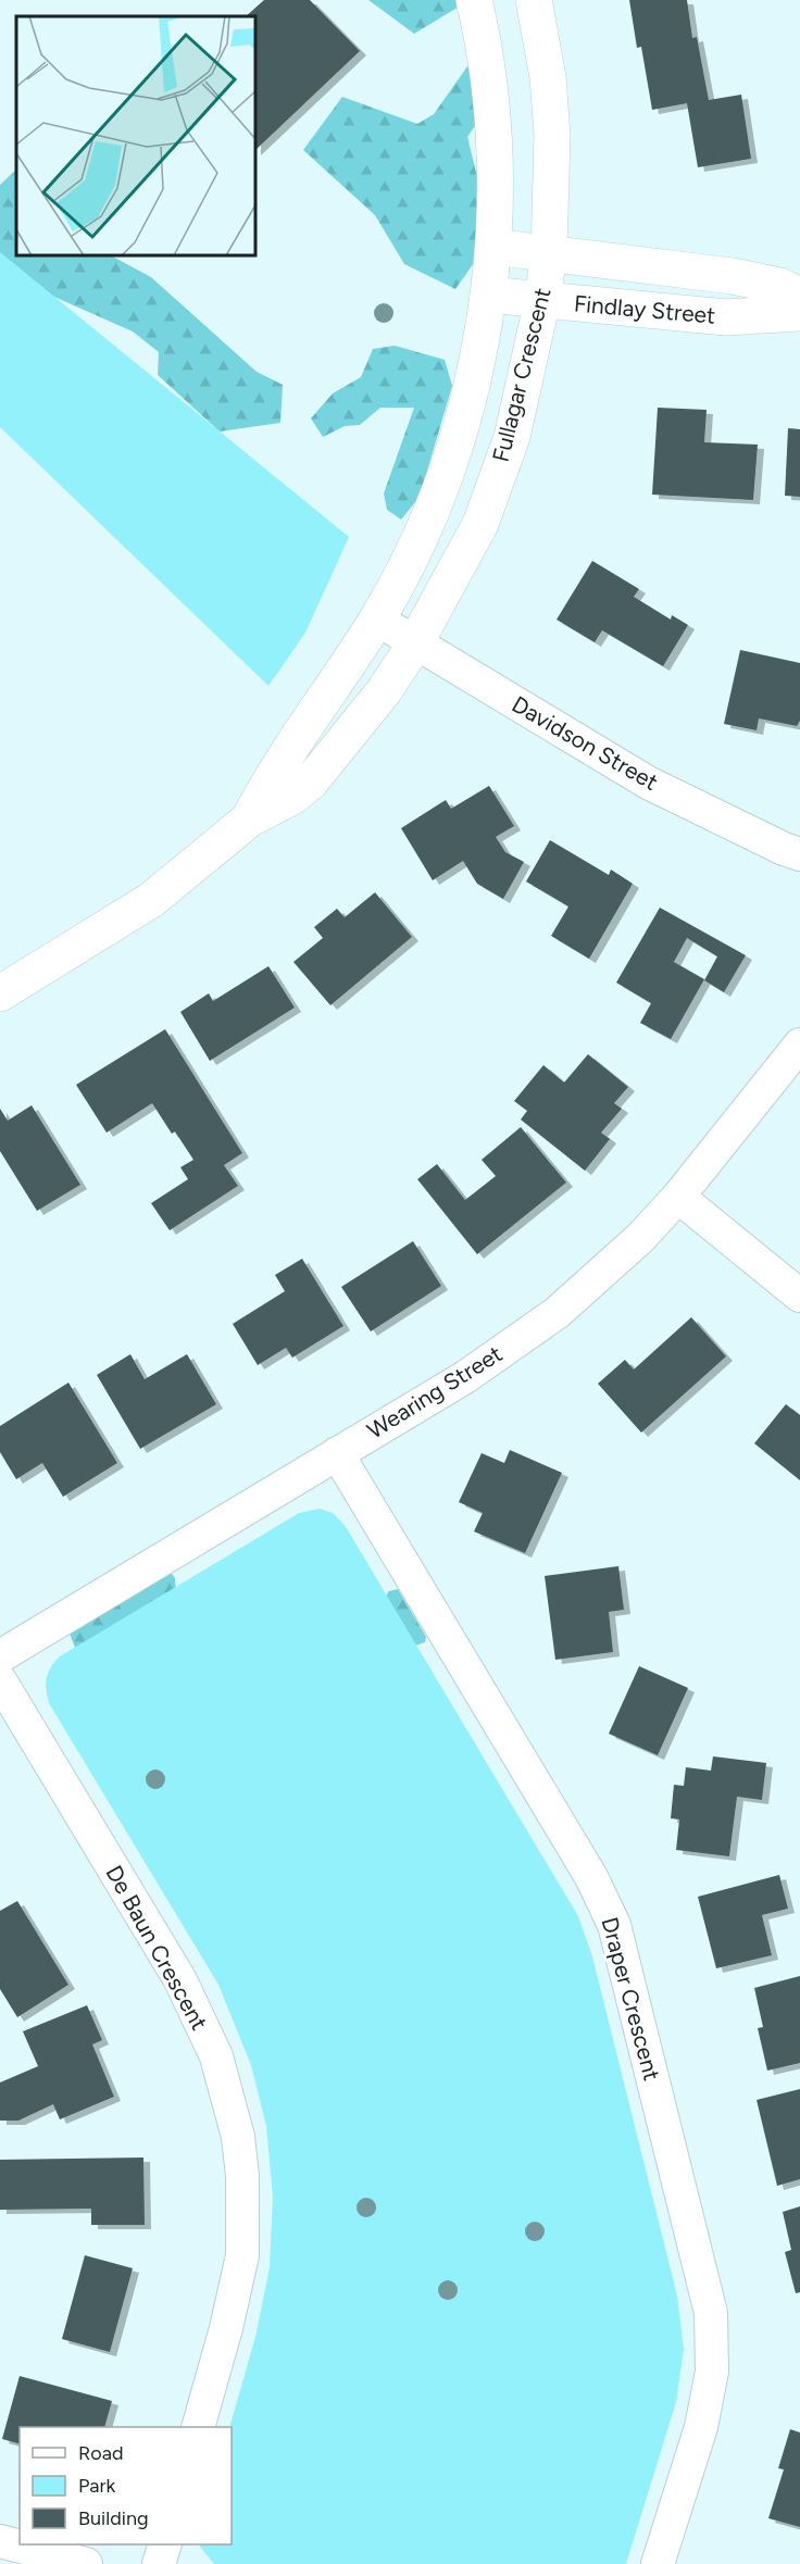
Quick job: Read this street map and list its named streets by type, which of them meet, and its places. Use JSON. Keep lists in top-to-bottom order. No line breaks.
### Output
{"streets":{"street":["Findlay Street","Fullagar Crescent","Davidson Street","Wearing Street","De Baun Crescent","Draper Crescent"]},"crossings":[["Findlay Street","Fullagar Crescent"],["Fullagar Crescent","Davidson Street"],["Wearing Street","Draper Crescent"]],"legend":["Road","Park","Building"]}
